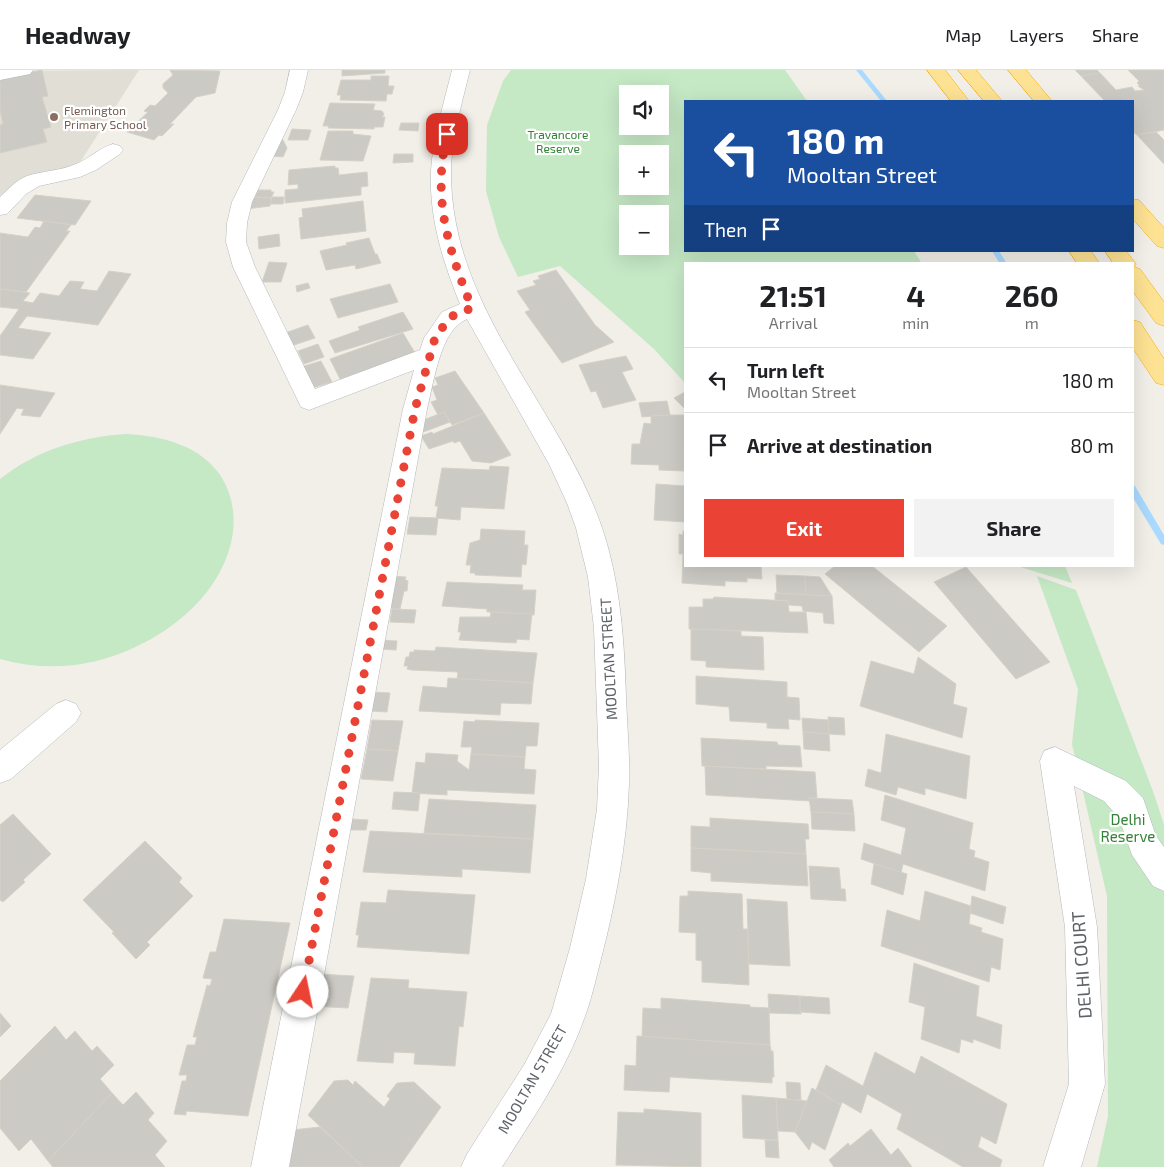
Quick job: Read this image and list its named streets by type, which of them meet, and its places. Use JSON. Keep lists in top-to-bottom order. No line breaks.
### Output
{"streets":{"street":["MOOLTAN STREET","DELHI COURT"]},"parks":["Travancore Reserve","Delhi Reserve"],"places":["Flemington Primary School"],"page":{"header":"Headway","nav":["Map","Layers","Share"],"map_buttons":["+","−"],"turn":["180 m","Mooltan Street"],"then":"Then","eta":["21:51","Arrival","4","min","260","m"],"list":[{"name":"Turn left","note":"Mooltan Street","value":"180 m"},{"name":"Arrive at destination","value":"80 m"}],"buttons":["Exit","Share"]}}
